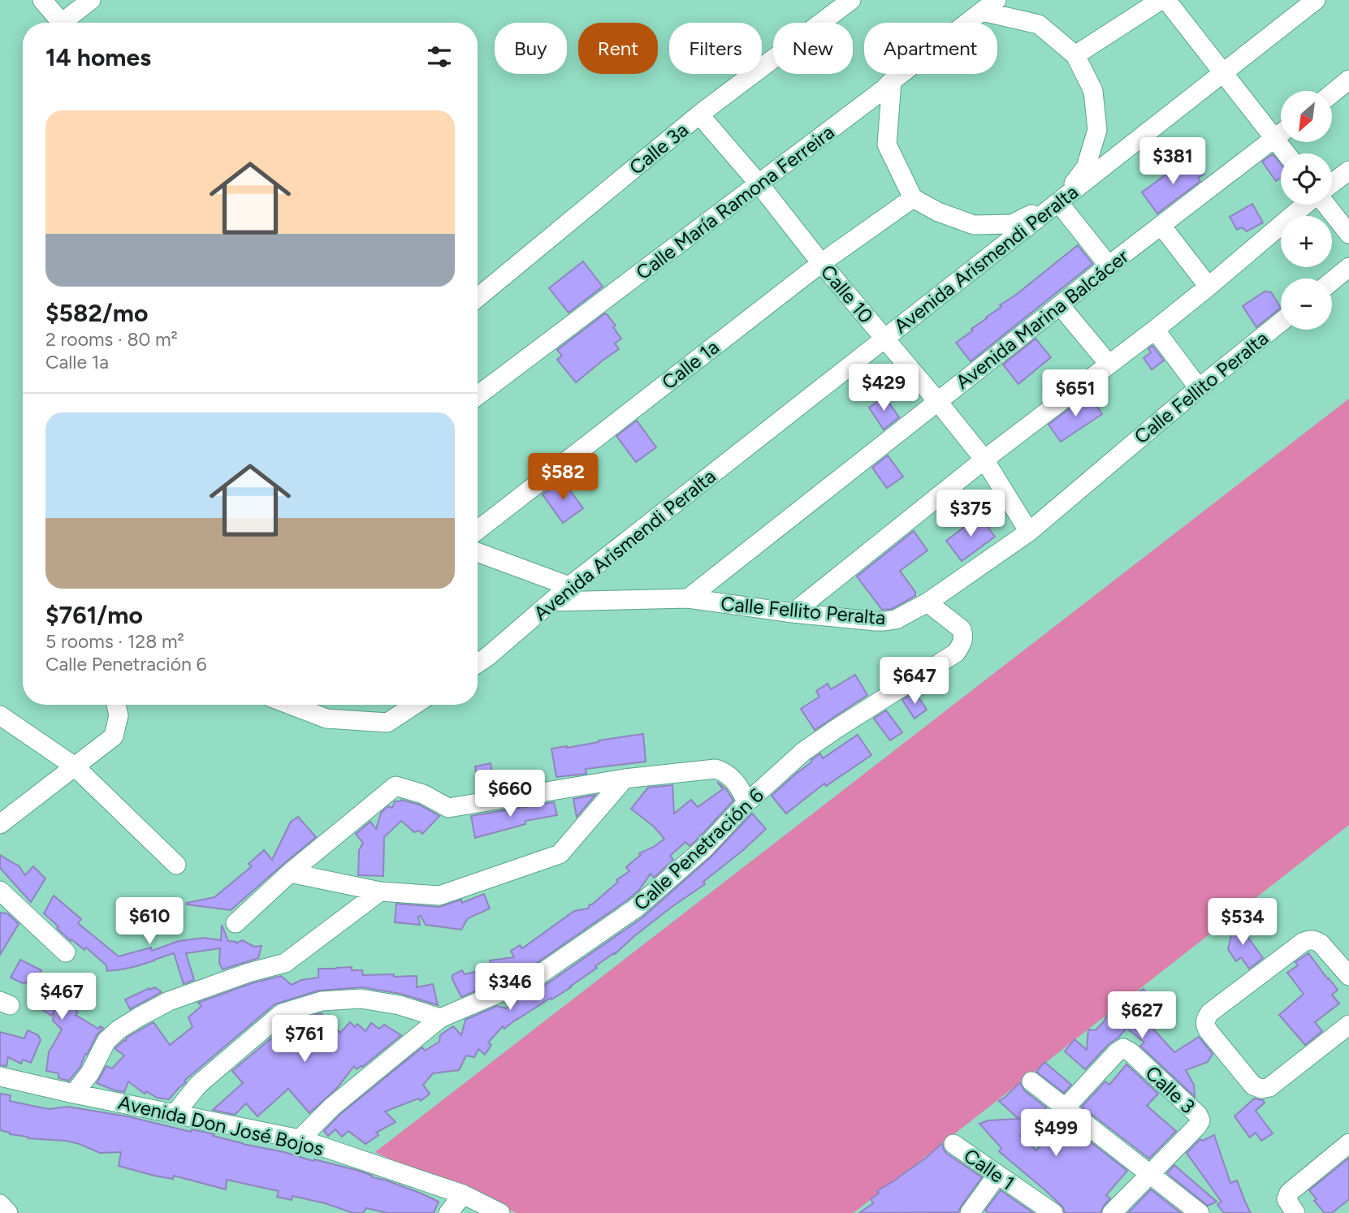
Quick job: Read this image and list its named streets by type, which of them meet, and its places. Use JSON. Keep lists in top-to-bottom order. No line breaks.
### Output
{"streets":{"street":["Calle 3a","Calle María Ramona Ferreira","Avenida Arismendi Peralta","Calle 10","Avenida Marina Balcácer","Calle 1a","Calle Fellito Peralta","Calle Penetración 6","Calle 3","Avenida Don José Bojos","Calle 1"]},"crossings":[["Calle 3a","Calle 10"],["Calle María Ramona Ferreira","Calle 10"],["Avenida Arismendi Peralta","Calle 10"],["Avenida Arismendi Peralta","Calle Fellito Peralta"],["Calle 10","Avenida Marina Balcácer"],["Calle 10","Calle 1a"],["Calle 10","Calle Fellito Peralta"],["Avenida Marina Balcácer","Calle Fellito Peralta"],["Calle Fellito Peralta","Calle Penetración 6"],["Calle Penetración 6","Avenida Don José Bojos"]],"north":"bottom left","page":{"chip":["Buy","Rent","Filters","New","Apartment"],"heading":"14 homes","map_buttons":["+","−"],"list":[{"name":"$582/mo","note":"2 rooms · 80 m² · Calle 1a"},{"name":"$761/mo","note":"5 rooms · 128 m² · Calle Penetración 6"}],"price":["$381","$429","$651","$582","$375","$647","$660","$610","$534","$346","$467","$627","$761","$499"]}}
